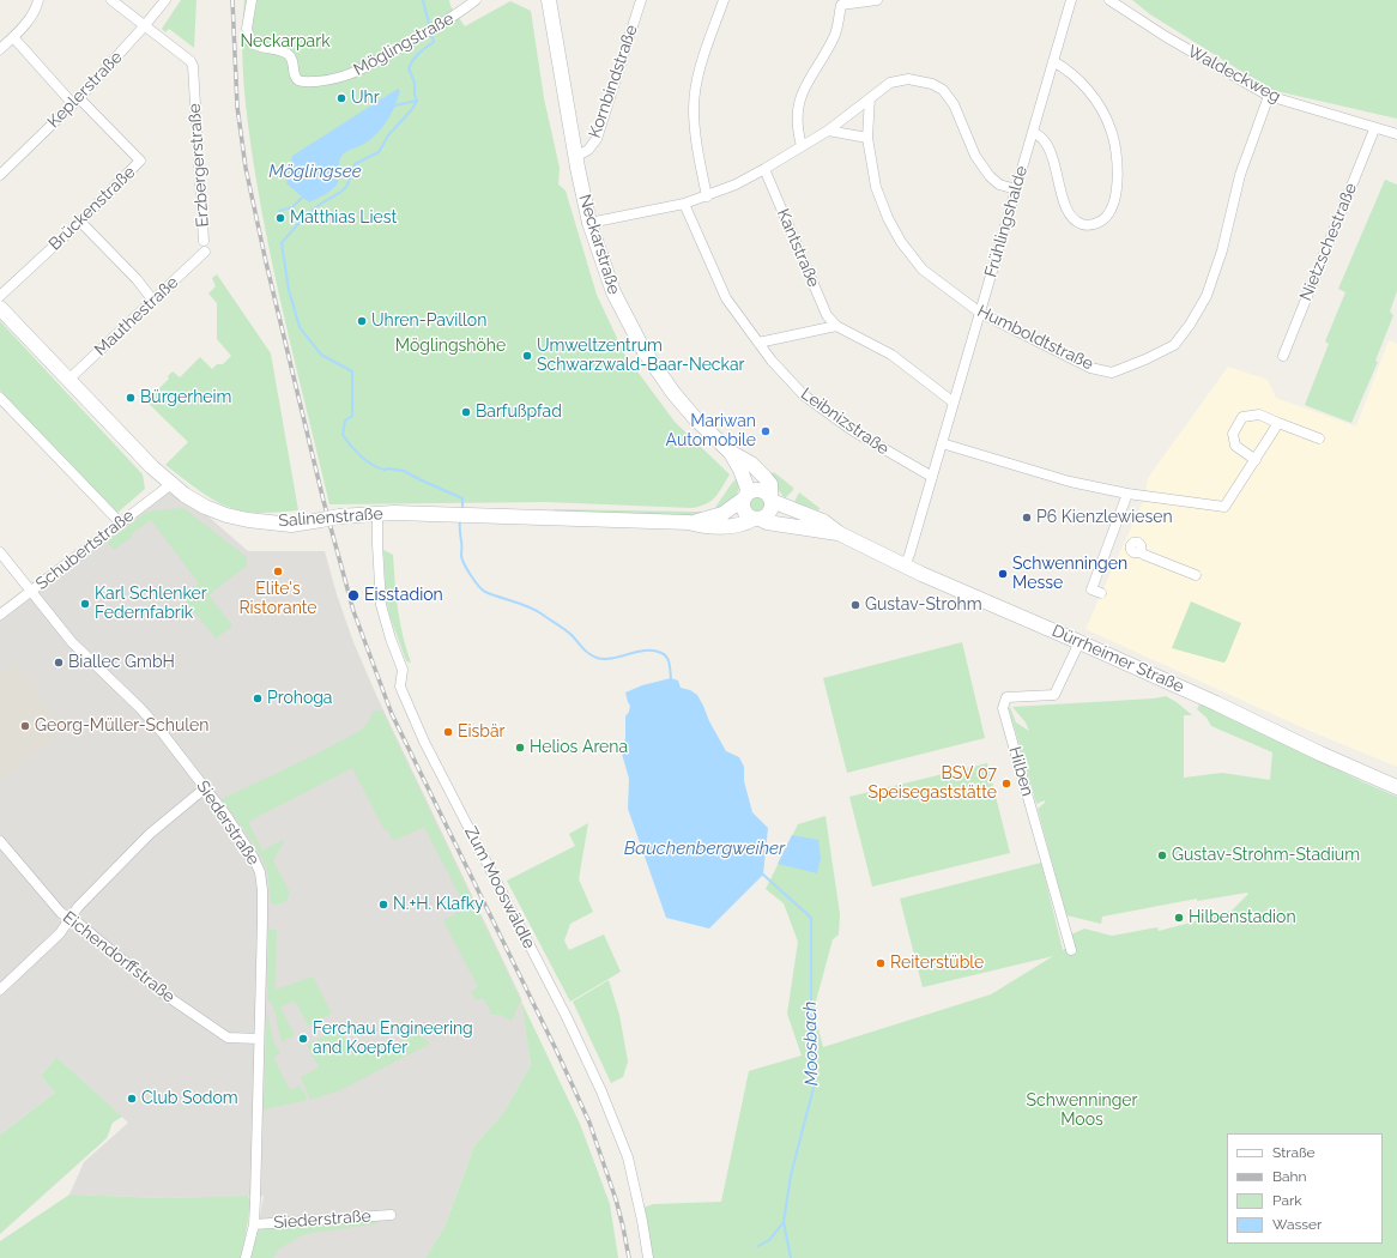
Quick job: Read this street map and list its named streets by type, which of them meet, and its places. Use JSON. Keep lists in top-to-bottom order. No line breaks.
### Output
{"streets":{"main road":["Neckarstraße","Salinenstraße","Dürrheimer Straße"],"street":["Möglingstraße","Waldeckweg","Kornbindstraße","Keplerstraße","Erzbergerstraße","Brückenstraße","Frühlingshalde","Nietzschestraße","Kantstraße","Mauthestraße","Humboldtstraße","Leibnizstraße","Schubertstraße","Hilben","Siederstraße","Zum Mooswäldle","Eichendorffstraße"]},"crossings":[["Waldeckweg","Nietzschestraße"],["Waldeckweg","Humboldtstraße"],["Kornbindstraße","Neckarstraße"],["Keplerstraße","Erzbergerstraße"],["Keplerstraße","Brückenstraße"],["Frühlingshalde","Kantstraße"],["Frühlingshalde","Humboldtstraße"],["Frühlingshalde","Leibnizstraße"],["Frühlingshalde","Dürrheimer Straße"],["Neckarstraße","Salinenstraße"],["Neckarstraße","Dürrheimer Straße"],["Mauthestraße","Salinenstraße"],["Salinenstraße","Schubertstraße"],["Salinenstraße","Dürrheimer Straße"],["Salinenstraße","Zum Mooswäldle"],["Schubertstraße","Siederstraße"],["Dürrheimer Straße","Hilben"],["Siederstraße","Eichendorffstraße"]],"water":["Möglingsee","Bauchenbergweiher","Moosbach"],"parks":["Neckarpark","Möglingshöhe","Schwenninger Moos"],"places":["Uhr","Matthias Liest","Uhren-Pavillon","Umweltzentrum Schwarzwald-Baar-Neckar","Bürgerheim","Barfußpfad","Mariwan Automobile","P6 Kienzlewiesen","Elite's Ristorante","Schwenningen Messe","Eisstadion","Karl Schlenker Federnfabrik","Gustav-Strohm","Biallec GmbH","Prohoga","Georg-Müller-Schulen","Eisbär","Helios Arena","BSV 07 Speisegaststätte","Gustav-Strohm-Stadium","N.+H. Klafky","Hilbenstadion","Reiterstüble","Ferchau Engineering and Koepfer","Club Sodom"],"legend":["Straße","Bahn","Park","Wasser"]}
